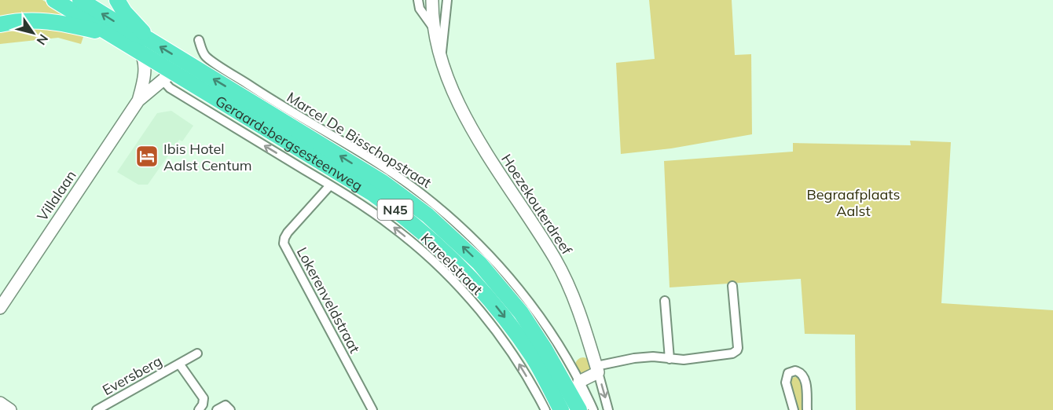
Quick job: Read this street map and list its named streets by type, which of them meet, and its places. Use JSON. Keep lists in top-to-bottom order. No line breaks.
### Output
{"streets":{"highway":["Geraardsbergsesteenweg","N45"],"street":["Marcel De Bisschopstraat","Villalaan","Hoezekouterdreef","Kareelstraat","Lokerenveldstraat","Eversberg"]},"crossings":[["Geraardsbergsesteenweg","Villalaan"],["Geraardsbergsesteenweg","Kareelstraat"],["Villalaan","Kareelstraat"],["Kareelstraat","Lokerenveldstraat"]],"one_way":["Kareelstraat"],"parks":["Begraafplaats Aalst"],"places":{"hotel":["Ibis Hotel Aalst Centum"]},"north":"bottom right"}
